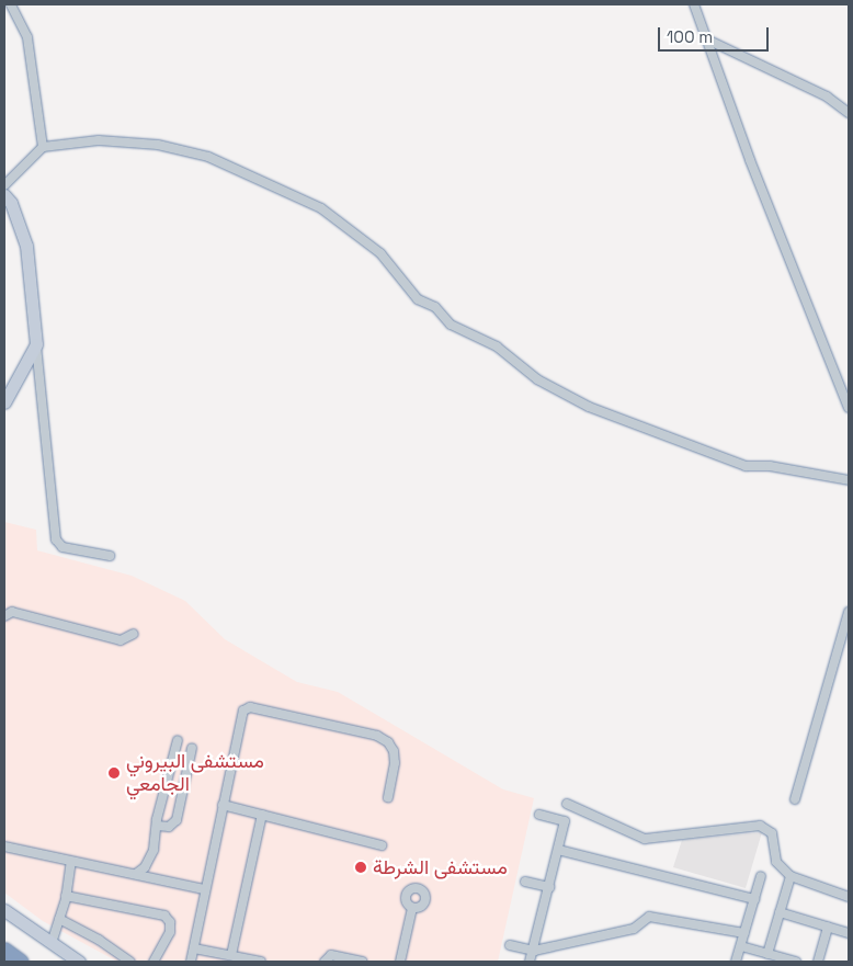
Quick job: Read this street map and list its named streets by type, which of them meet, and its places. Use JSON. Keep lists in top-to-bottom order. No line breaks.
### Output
{"places":["مستشفى البيروني الجامعي","مستشفى الشرطة"],"scale_bar":"100 m"}
